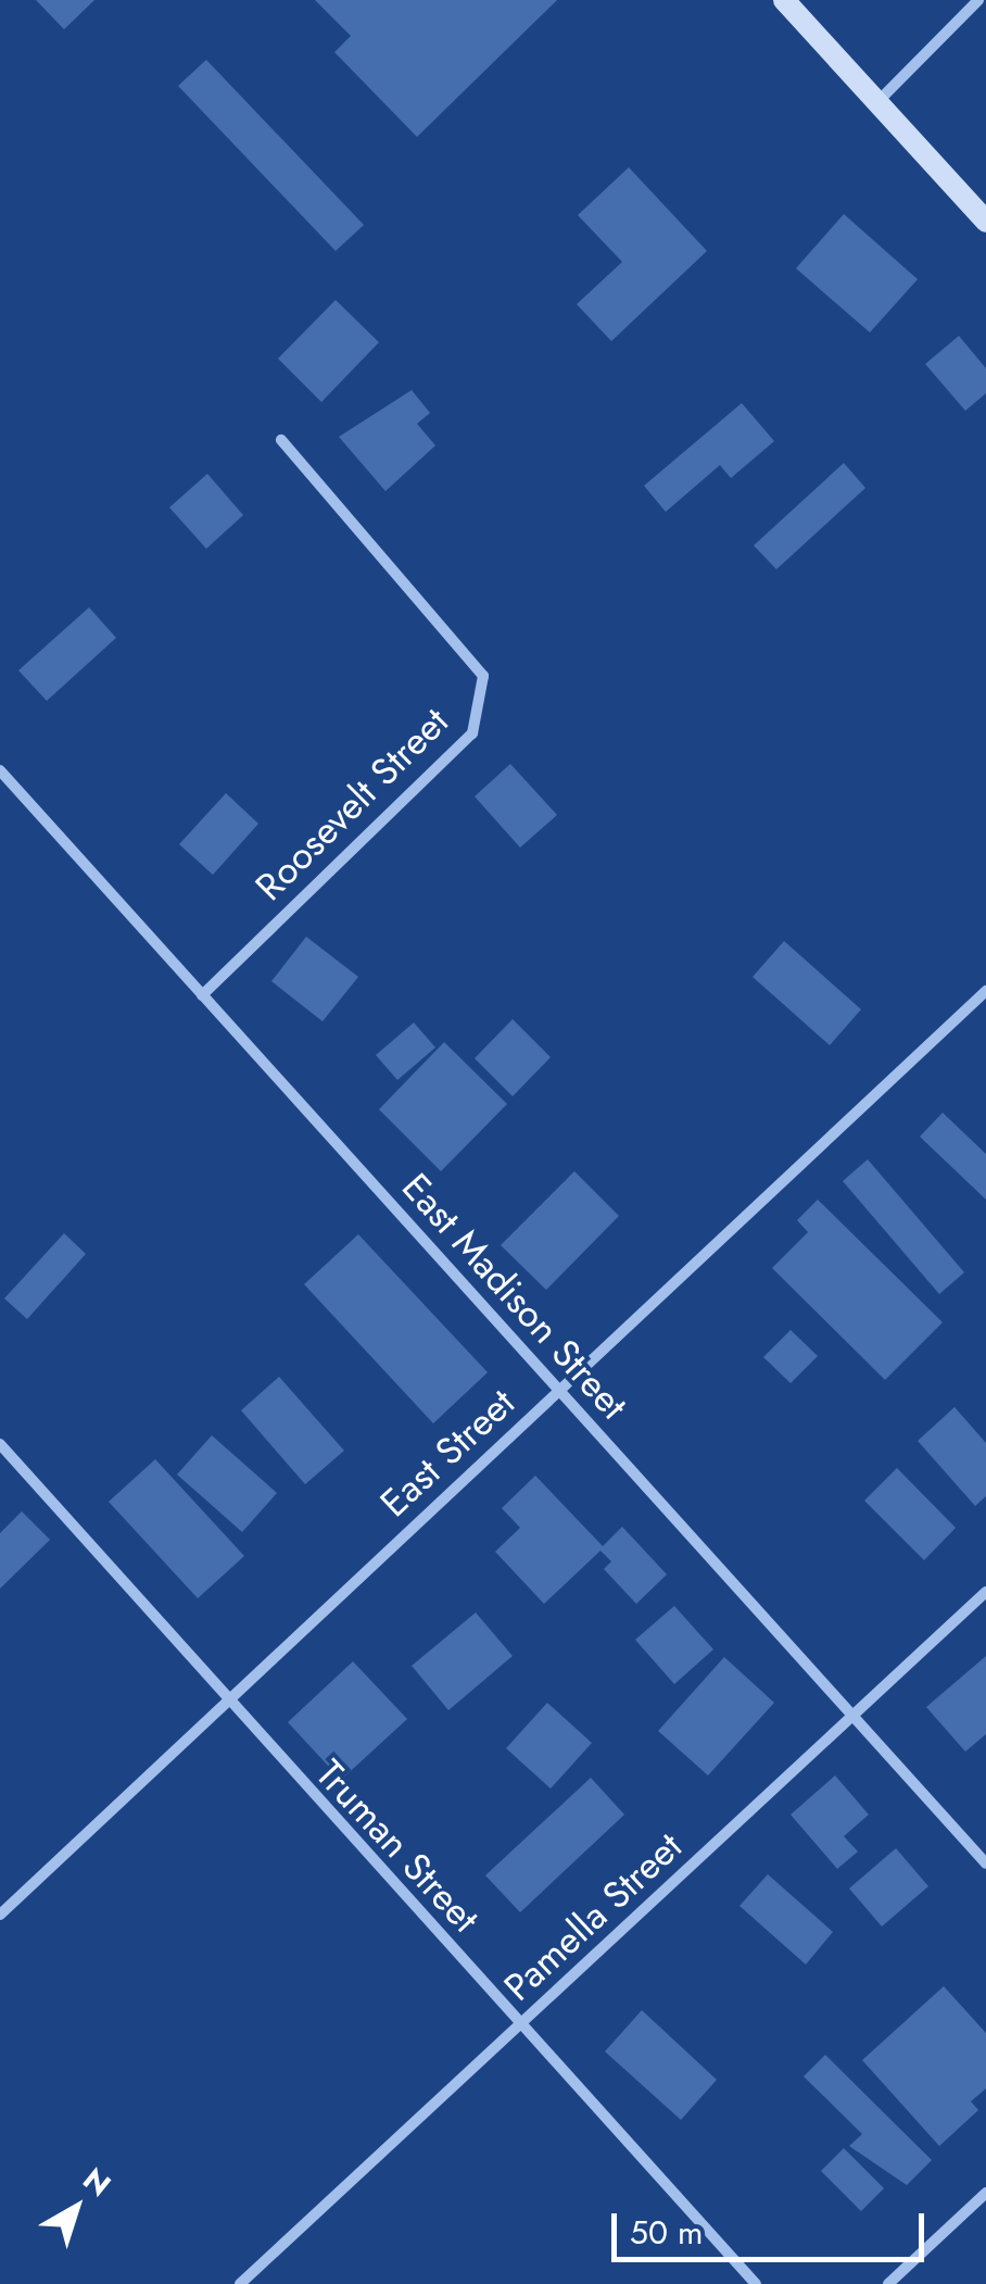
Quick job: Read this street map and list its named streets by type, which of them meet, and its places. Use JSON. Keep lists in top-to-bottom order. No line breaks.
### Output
{"streets":{"street":["Roosevelt Street","East Madison Street","East Street","Truman Street","Pamella Street"]},"crossings":[["Roosevelt Street","East Madison Street"],["East Madison Street","East Street"],["East Madison Street","Pamella Street"],["East Street","Truman Street"],["Truman Street","Pamella Street"]],"scale_bar":"50 m","north":"top right"}
